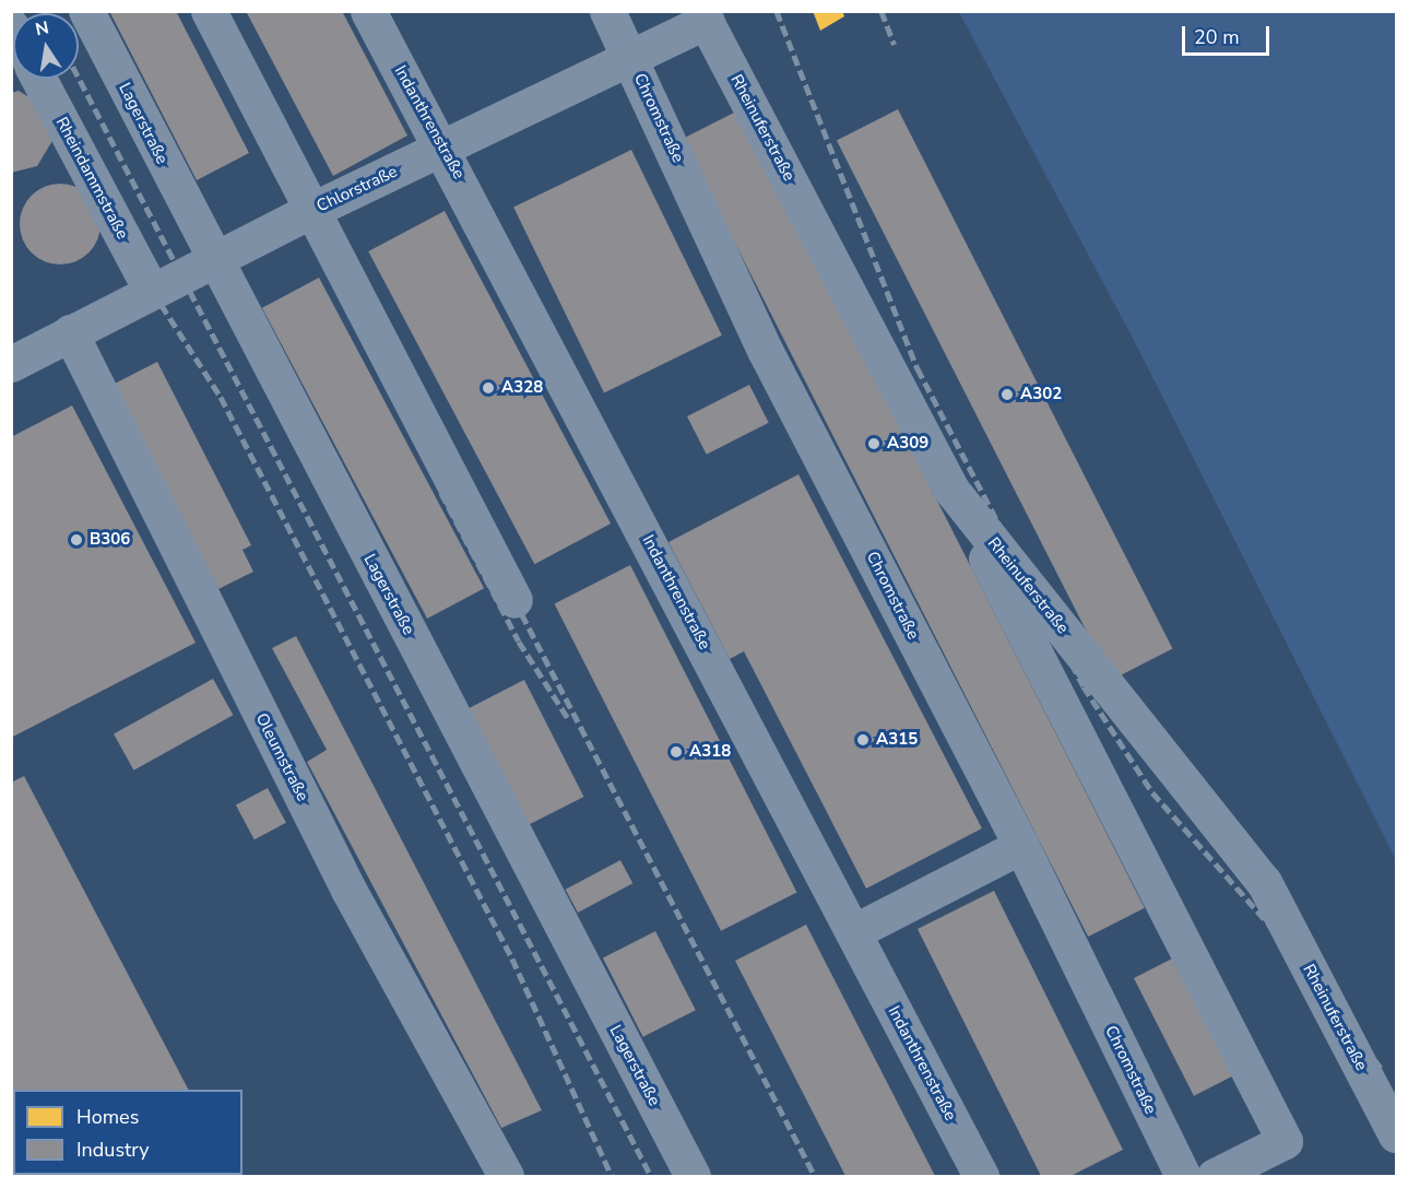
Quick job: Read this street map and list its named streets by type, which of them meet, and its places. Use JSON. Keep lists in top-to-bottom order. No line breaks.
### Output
{"streets":{"street":["Chromstraße","Indanthrenstraße","Lagerstraße","Rheinuferstraße","Rheindammstraße","Chlorstraße","Oleumstraße"]},"crossings":[["Chromstraße","Chlorstraße"],["Indanthrenstraße","Chlorstraße"],["Lagerstraße","Chlorstraße"],["Rheinuferstraße","Chlorstraße"],["Rheindammstraße","Chlorstraße"],["Chlorstraße","Oleumstraße"]],"places":["A328","A302","A309","B306","A315","A318"],"legend":["Homes","Industry"],"scale_bar":"20 m","north":"top"}
